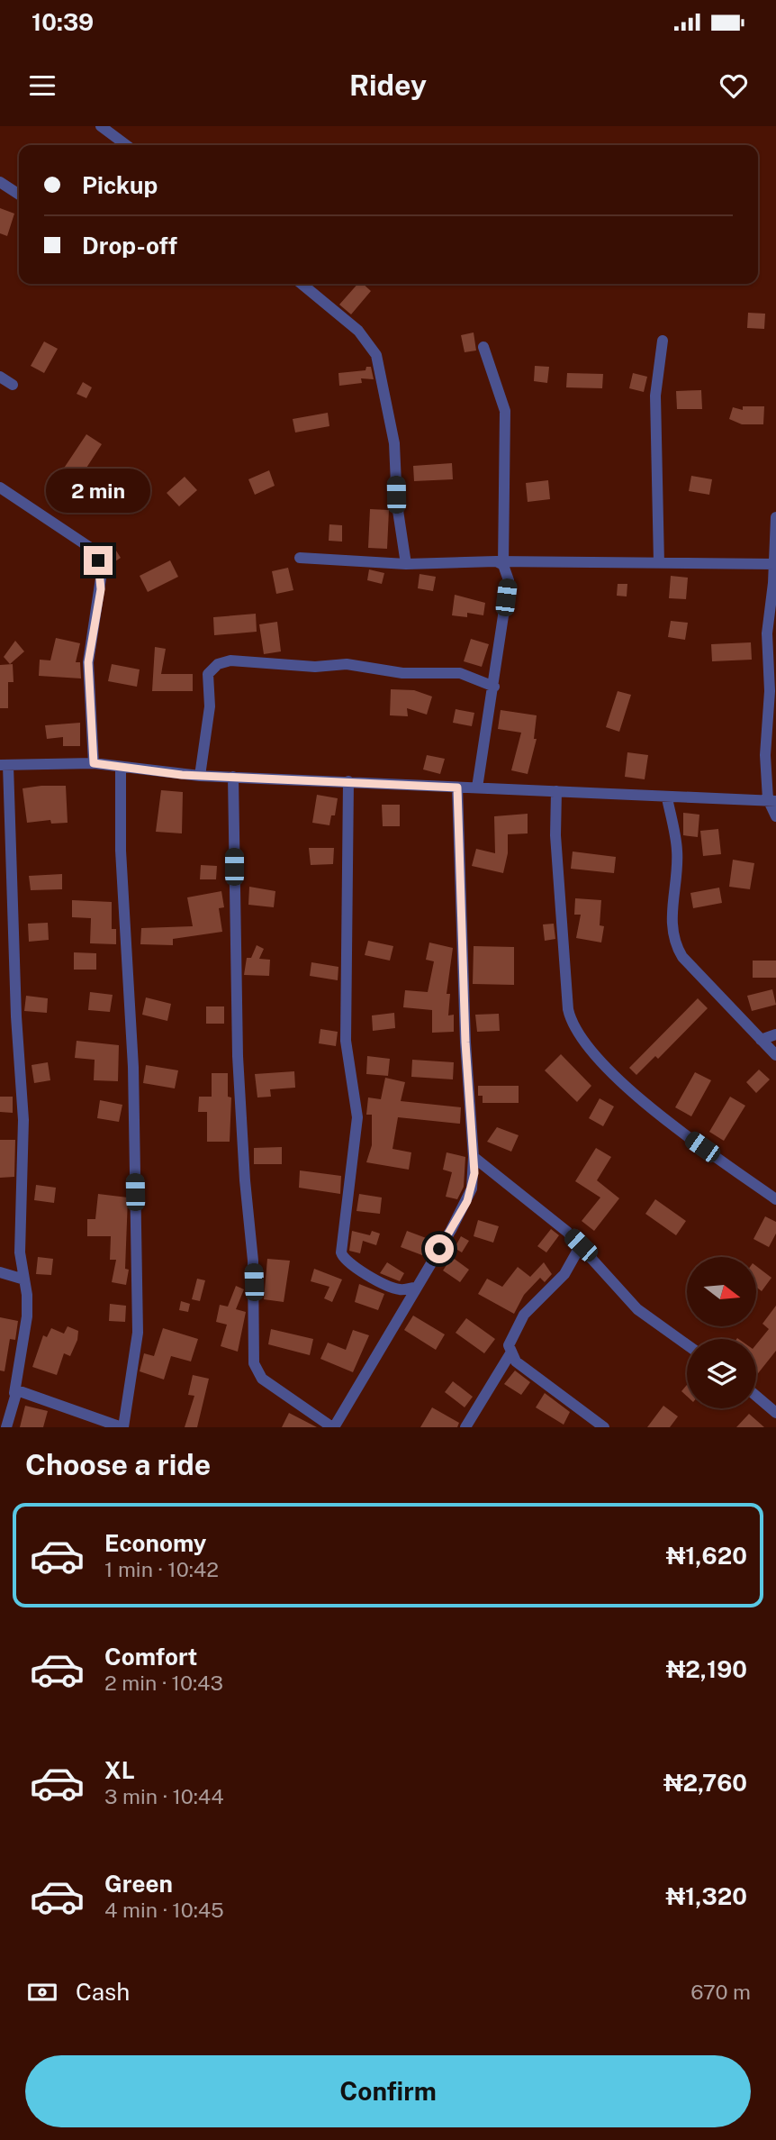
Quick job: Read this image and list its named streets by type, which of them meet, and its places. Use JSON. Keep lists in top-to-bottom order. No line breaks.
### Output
{"north":"right","page":{"status":"10:39","header":"Ridey","banner":["Pickup","Drop-off"],"bubble":"2 min","heading":"Choose a ride","list":[{"name":"Economy","note":"1 min · 10:42","value":"₦1,620"},{"name":"Comfort","note":"2 min · 10:43","value":"₦2,190"},{"name":"XL","note":"3 min · 10:44","value":"₦2,760"},{"name":"Green","note":"4 min · 10:45","value":"₦1,320"}],"pay":["Cash","670 m"],"buttons":"Confirm"}}
